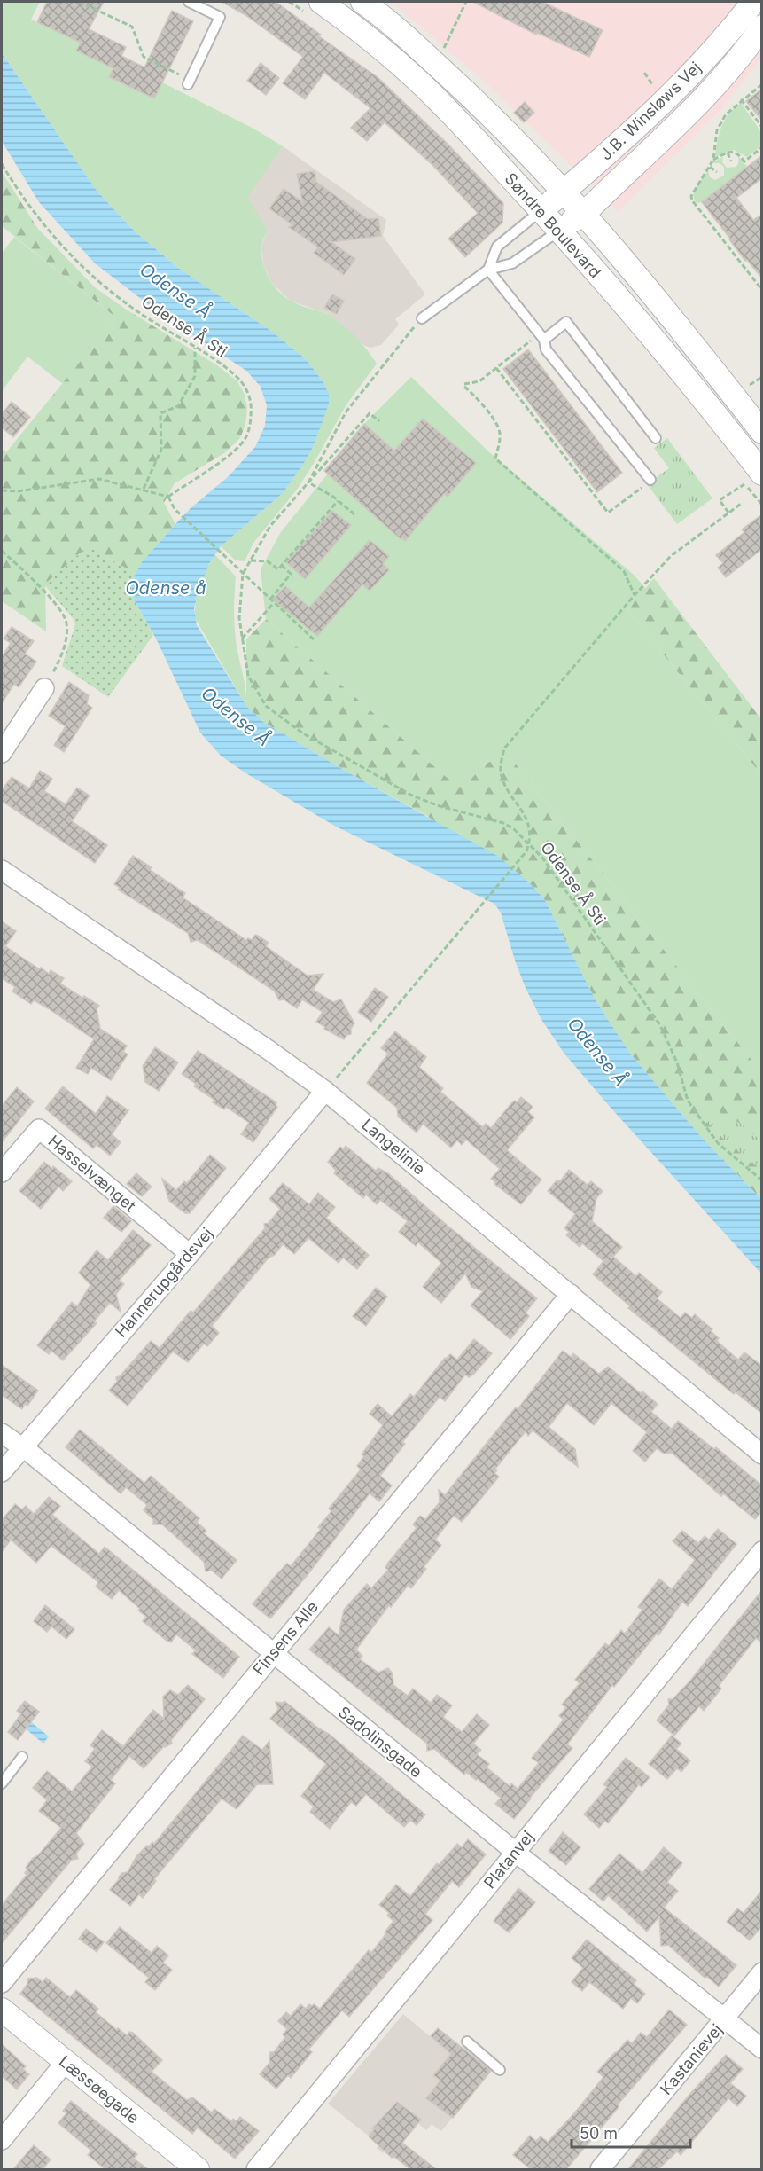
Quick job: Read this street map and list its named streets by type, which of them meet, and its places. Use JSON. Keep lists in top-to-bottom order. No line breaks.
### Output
{"streets":{"street":["J.B. Winsløws Vej","Søndre Boulevard","Langelinie","Hasselvænget","Hannerupgårdsvej","Finsens Allé","Sadolinsgade","Platanvej","Kastanievej","Læssøegade"],"path":["Odense Å Sti"]},"crossings":[["J.B. Winsløws Vej","Søndre Boulevard"],["Langelinie","Hannerupgårdsvej"],["Langelinie","Finsens Allé"],["Hasselvænget","Hannerupgårdsvej"],["Hannerupgårdsvej","Sadolinsgade"],["Finsens Allé","Sadolinsgade"],["Sadolinsgade","Platanvej"],["Sadolinsgade","Kastanievej"]],"water":["Odense Å","Odense å"],"scale_bar":"50 m"}
